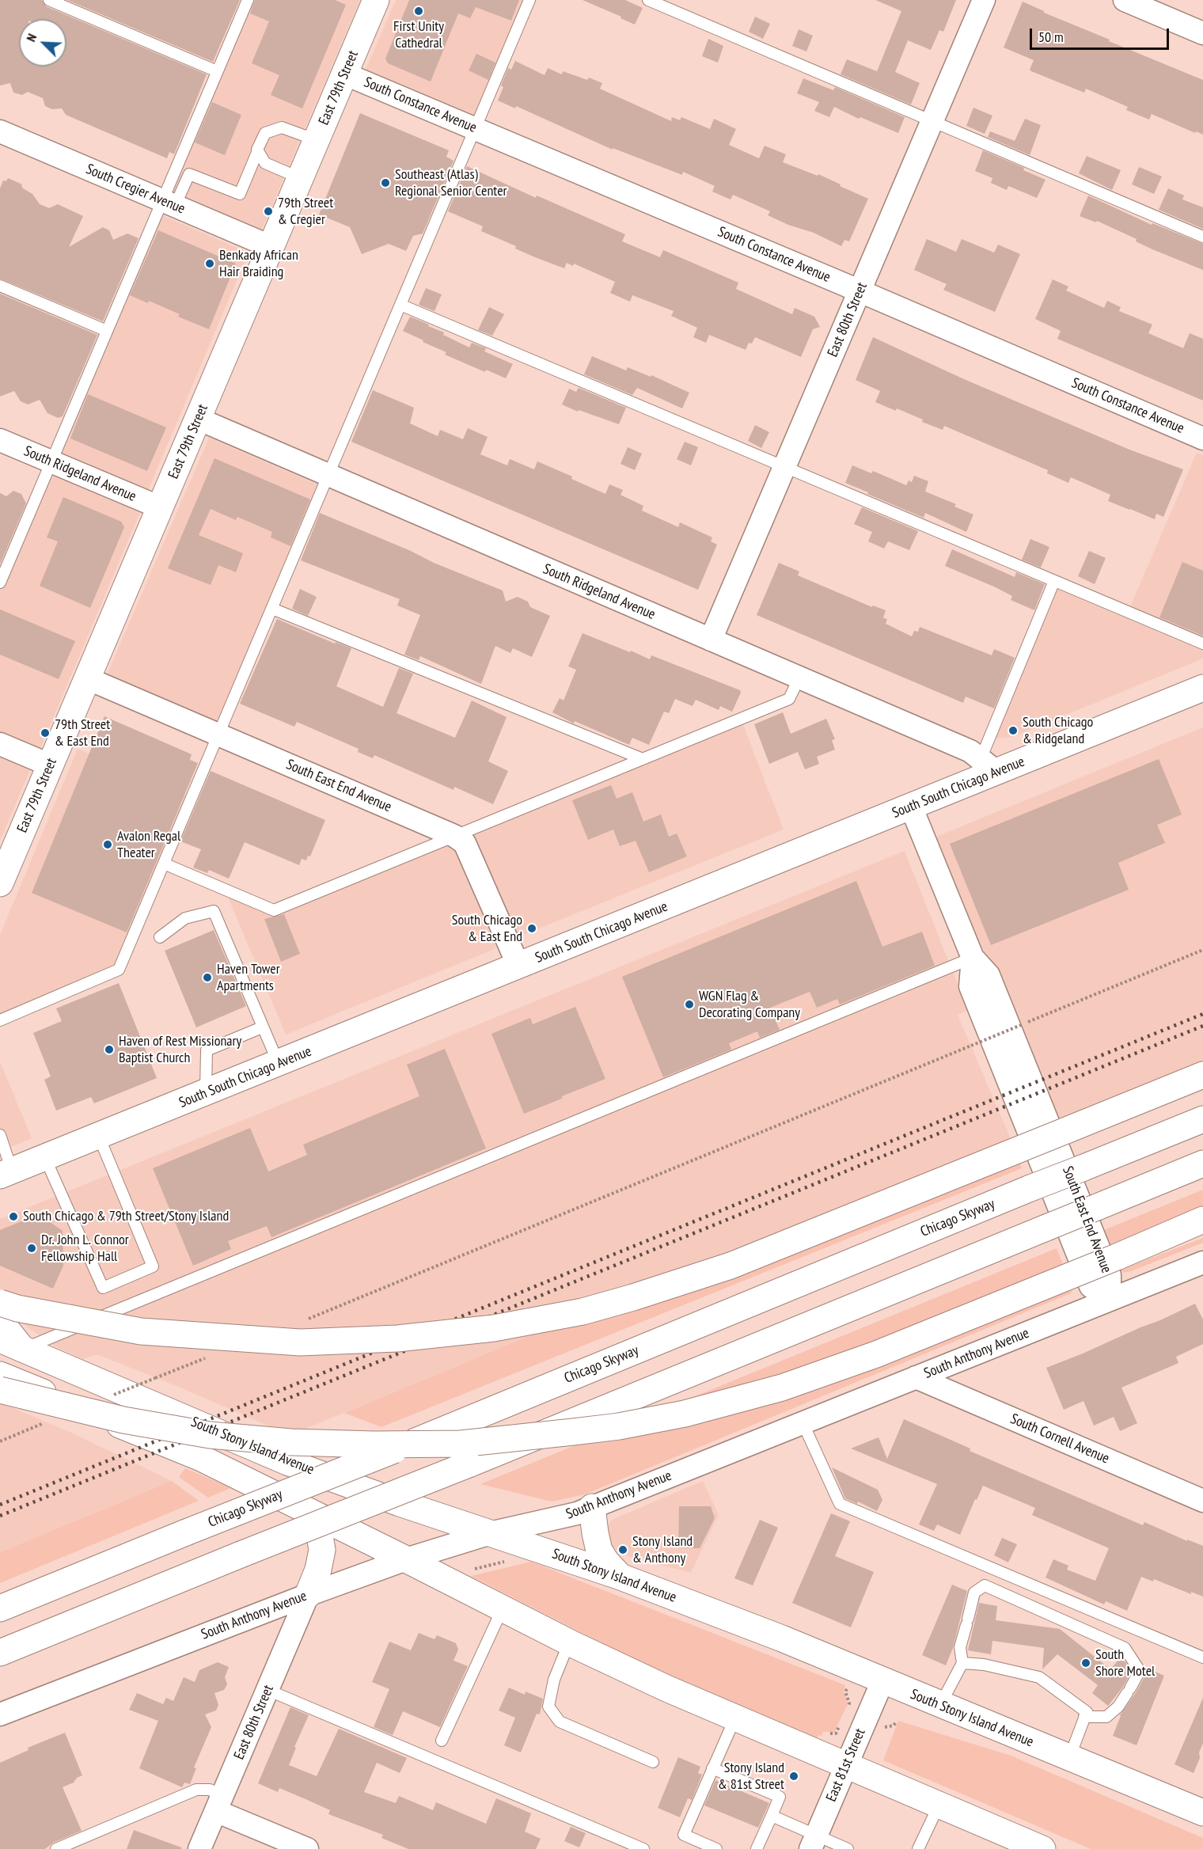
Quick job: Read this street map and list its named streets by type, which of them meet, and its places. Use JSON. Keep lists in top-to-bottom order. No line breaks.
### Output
{"streets":{"main road":["East 79th Street","South South Chicago Avenue","Chicago Skyway","South Stony Island Avenue"],"street":["South Constance Avenue","South Cregier Avenue","East 80th Street","South Ridgeland Avenue","South East End Avenue","South Anthony Avenue","South Cornell Avenue","East 81st Street"]},"crossings":[["East 79th Street","South Constance Avenue"],["East 79th Street","South Cregier Avenue"],["East 79th Street","South Ridgeland Avenue"],["East 79th Street","South East End Avenue"],["South Constance Avenue","East 80th Street"],["East 80th Street","South Ridgeland Avenue"],["East 80th Street","South Anthony Avenue"],["South Ridgeland Avenue","South South Chicago Avenue"],["South East End Avenue","South South Chicago Avenue"],["South East End Avenue","South Anthony Avenue"],["South Anthony Avenue","South Cornell Avenue"],["South Anthony Avenue","South Stony Island Avenue"],["South Stony Island Avenue","East 81st Street"]],"places":["First Unity Cathedral","Southeast (Atlas) Regional Senior Center","79th Street & Cregier","Benkady African Hair Braiding","South Chicago & Ridgeland","79th Street & East End","Avalon Regal Theater","South Chicago & East End","Haven Tower Apartments","WGN Flag & Decorating Company","Haven of Rest Missionary Baptist Church","South Chicago & 79th Street/Stony Island","Dr. John L. Connor Fellowship Hall","Stony Island & Anthony","South Shore Motel","Stony Island & 81st Street"],"scale_bar":"50 m","north":"top left"}
